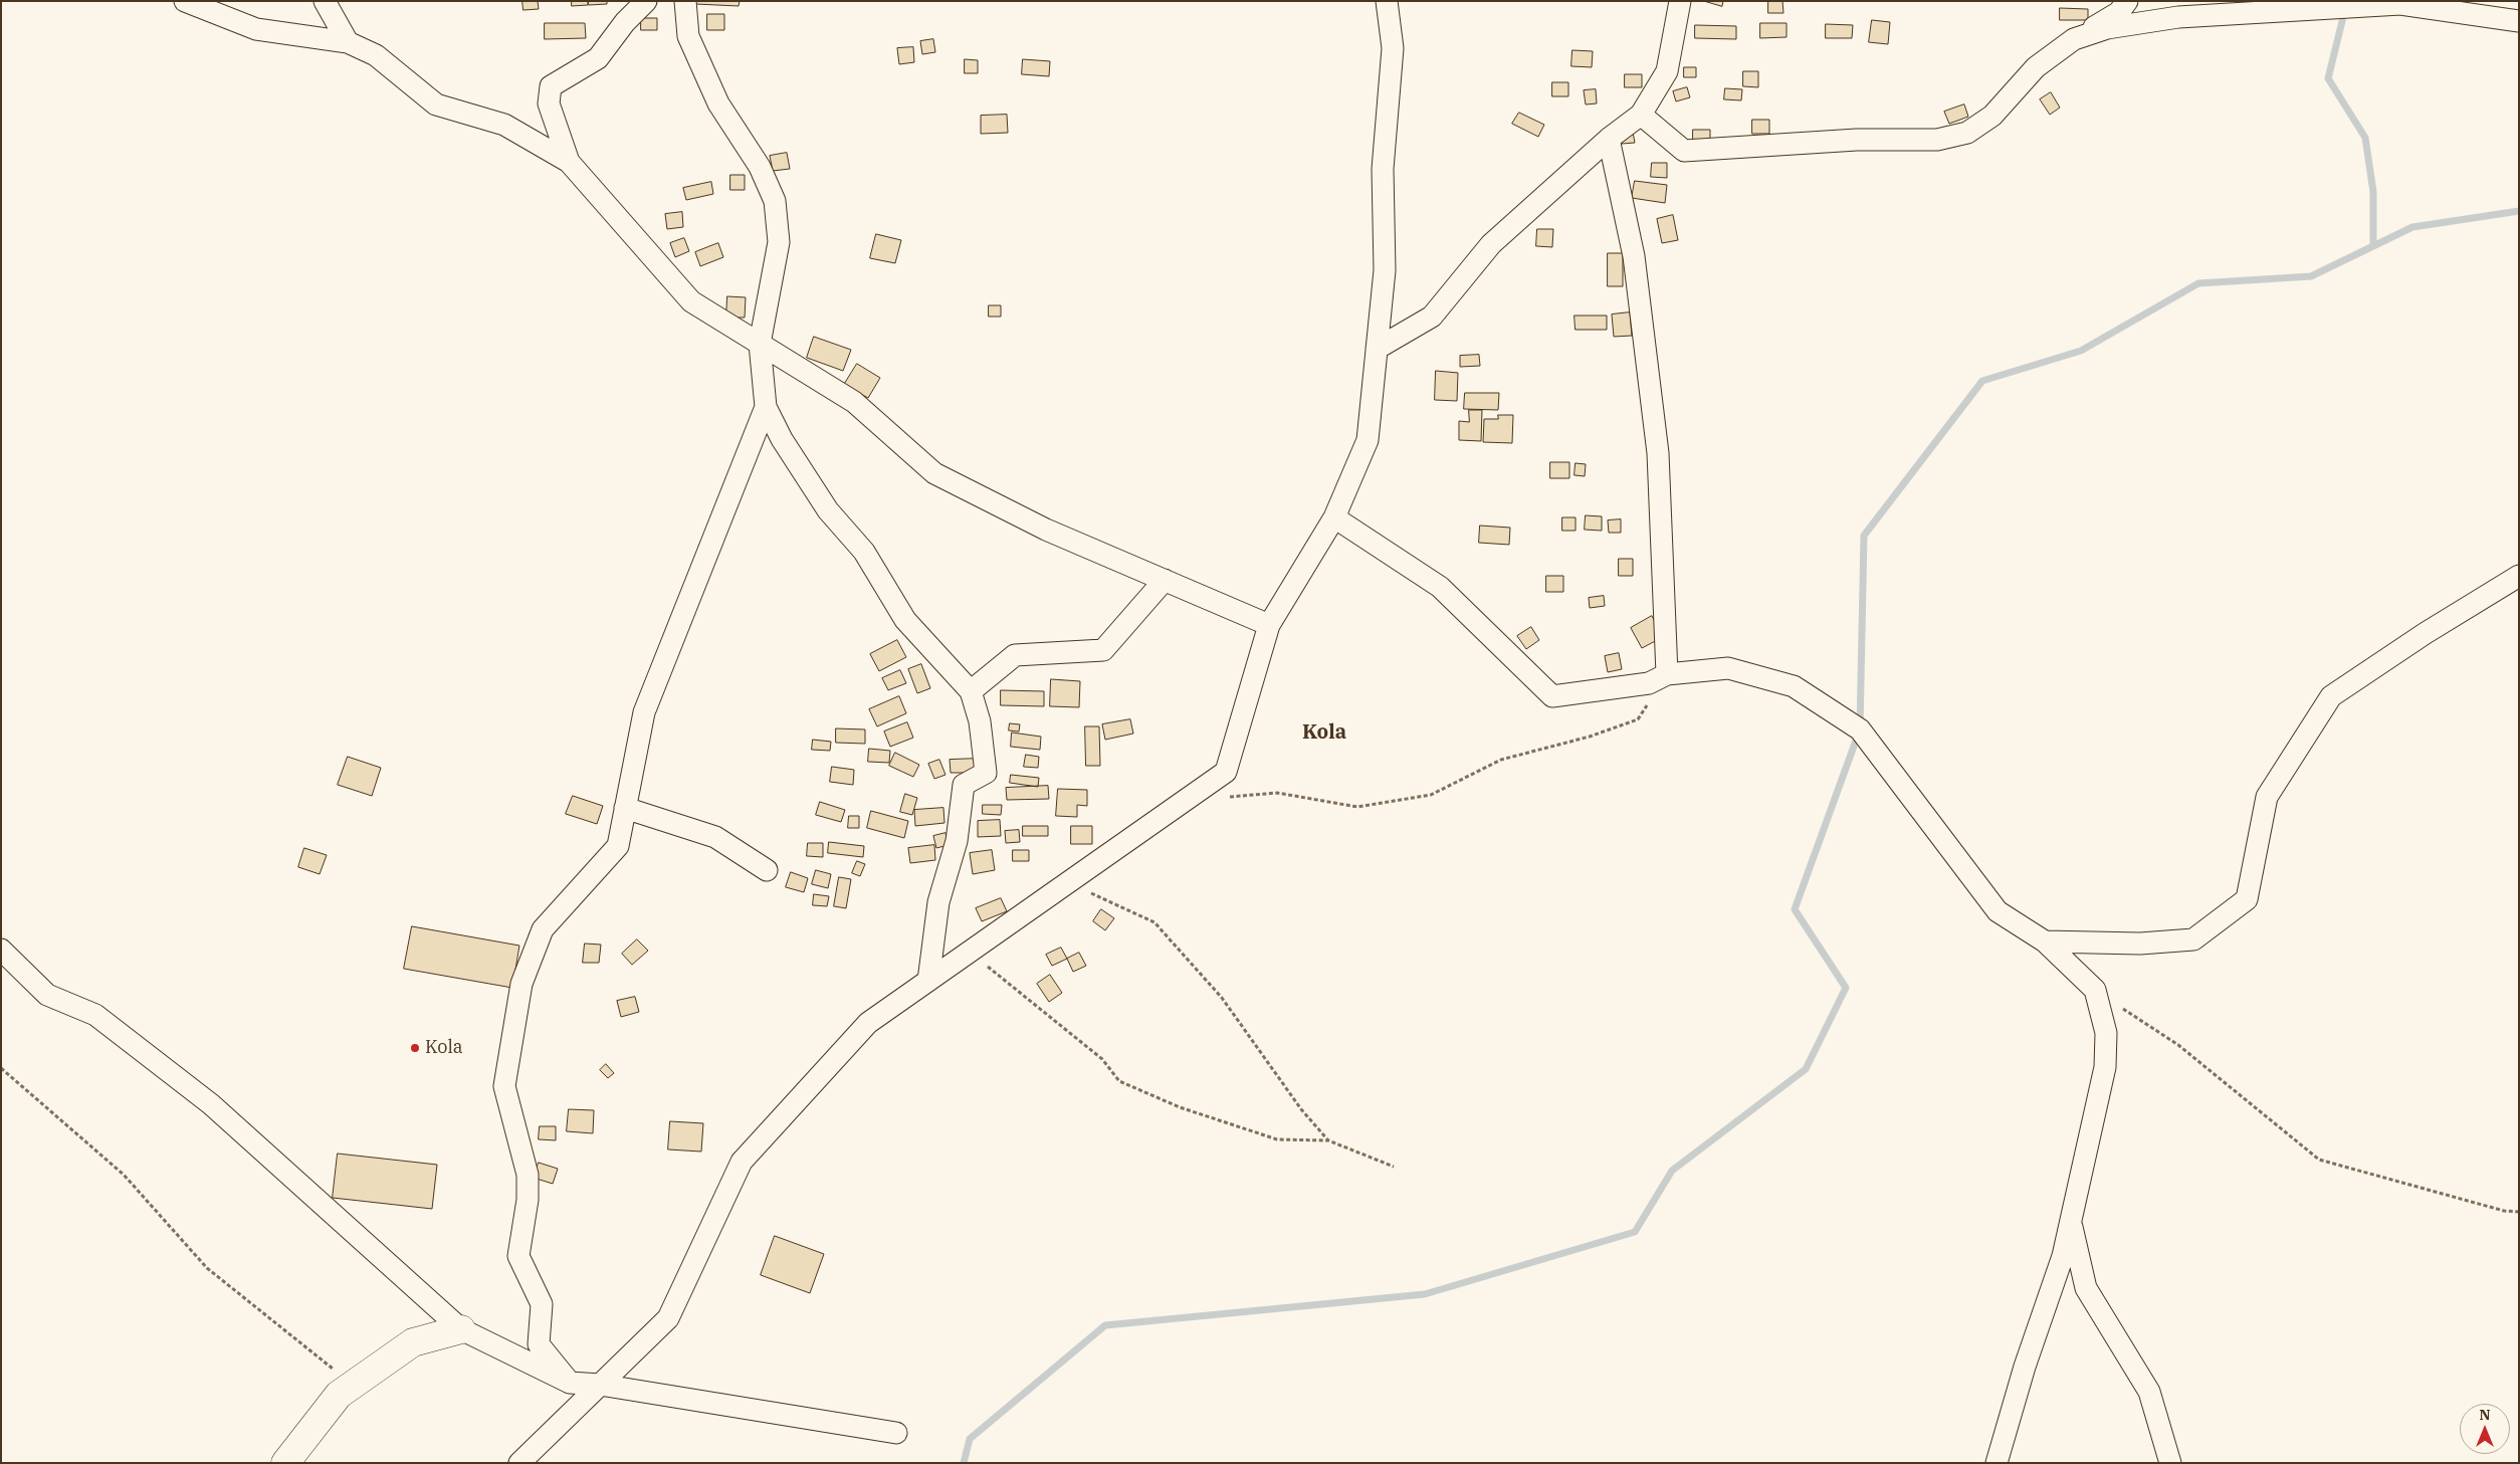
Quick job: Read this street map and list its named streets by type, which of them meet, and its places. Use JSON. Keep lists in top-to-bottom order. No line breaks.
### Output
{"districts":["Kola"],"places":["Kola"],"north":"top"}
